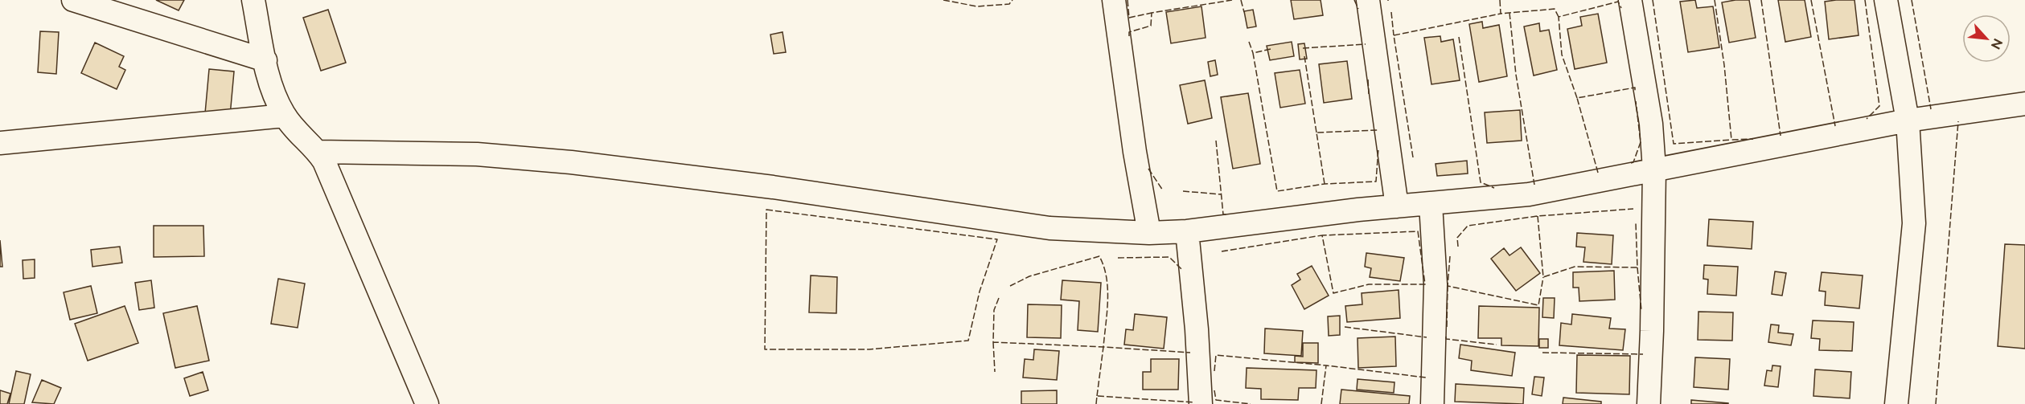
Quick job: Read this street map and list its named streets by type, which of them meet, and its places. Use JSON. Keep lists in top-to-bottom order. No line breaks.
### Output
{"north":"bottom right"}
